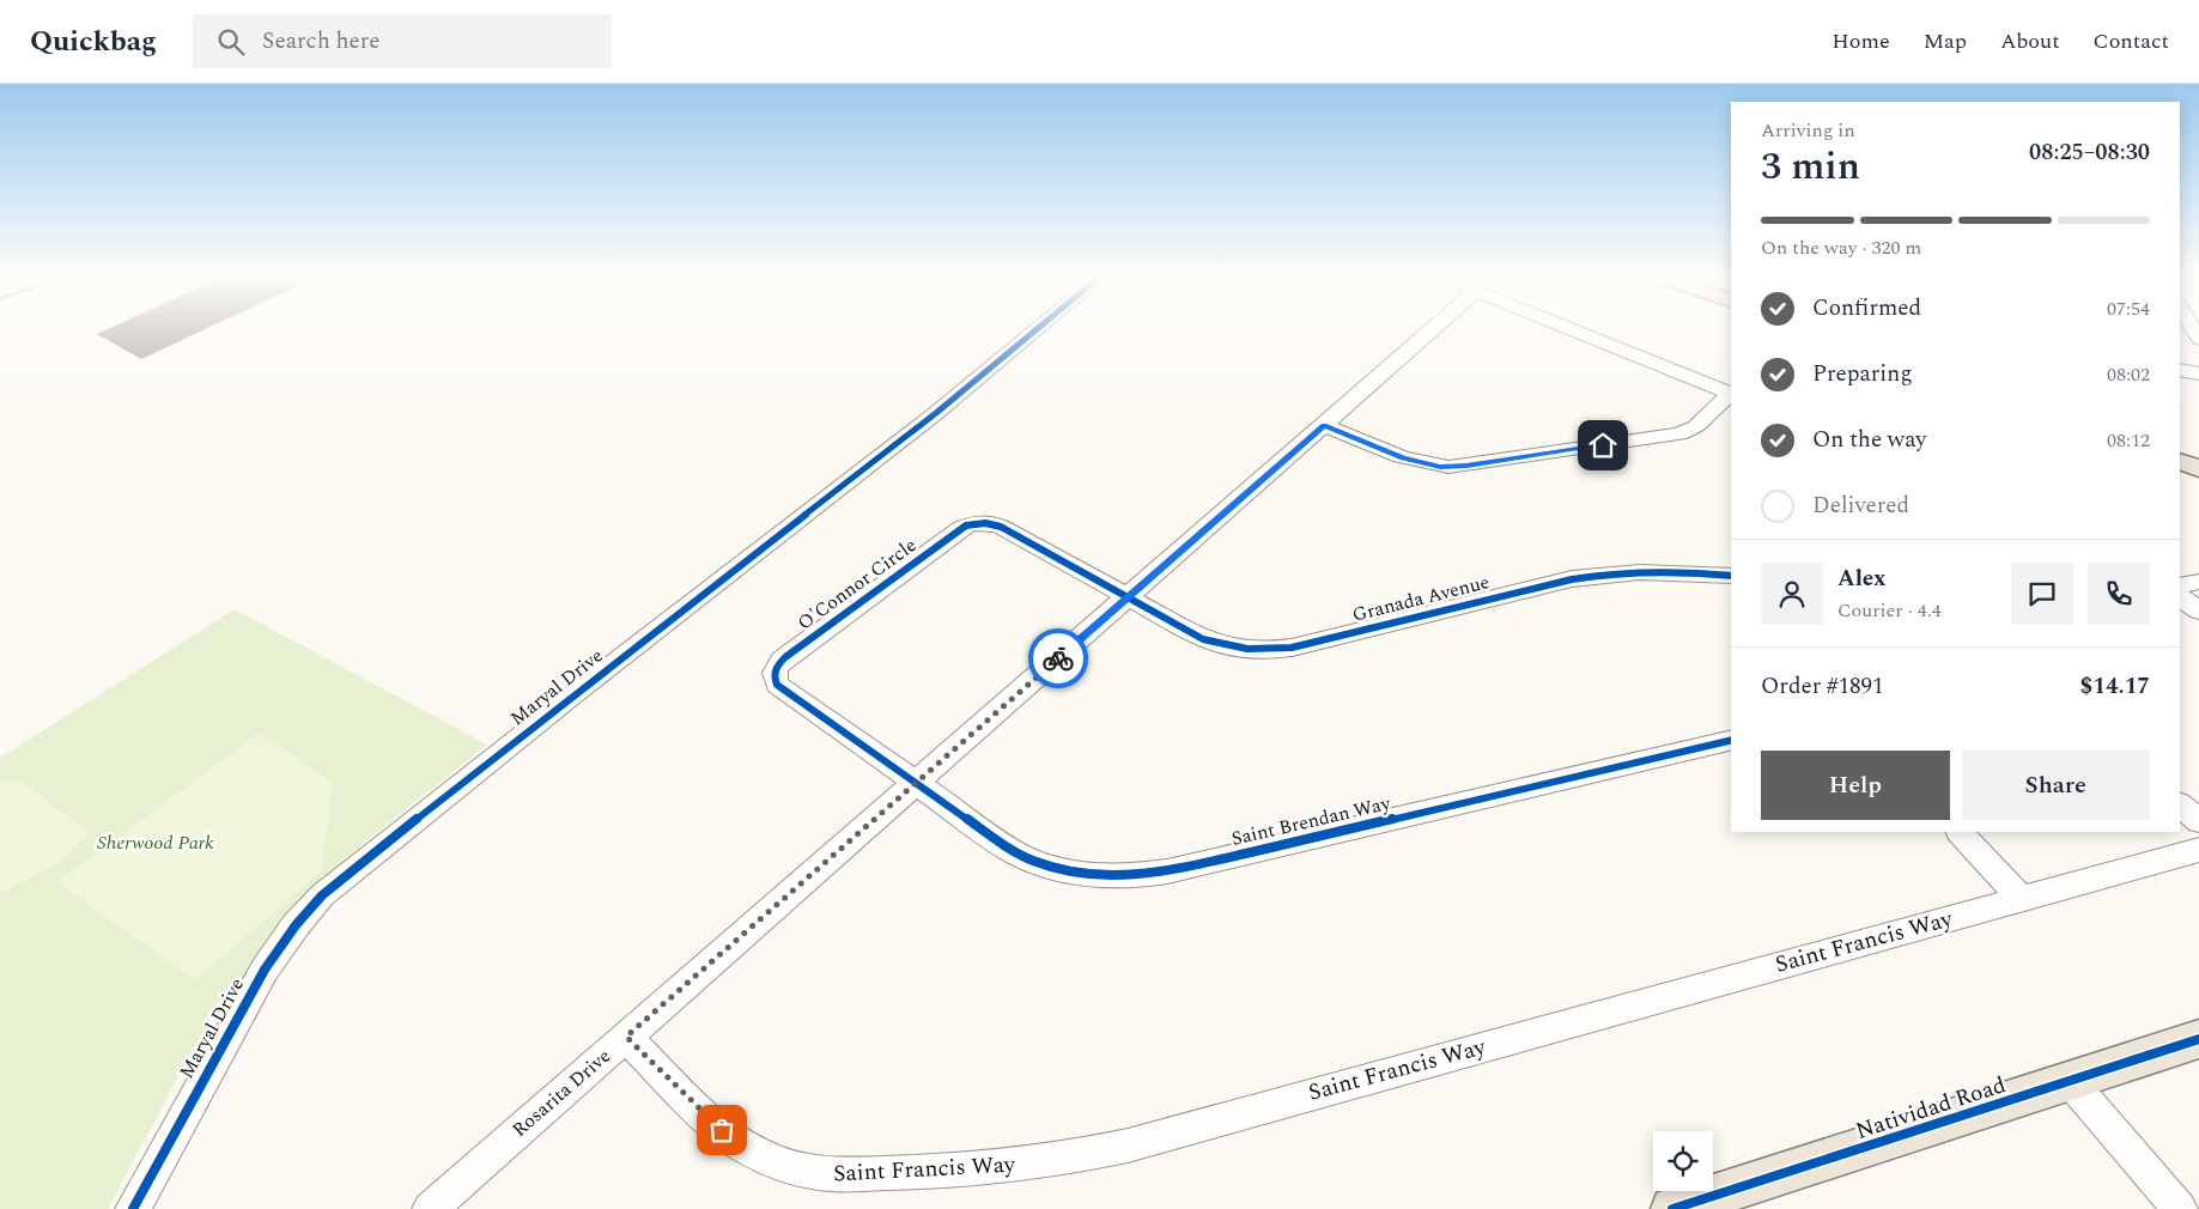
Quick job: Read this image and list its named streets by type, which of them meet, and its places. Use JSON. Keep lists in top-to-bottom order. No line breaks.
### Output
{"streets":{"main road":["Natividad Road"],"street":["O'Connor Circle","Granada Avenue","Maryal Drive","Saint Brendan Way","Saint Francis Way","Rosarita Drive"]},"crossings":[["O'Connor Circle","Granada Avenue"],["O'Connor Circle","Saint Brendan Way"],["O'Connor Circle","Rosarita Drive"],["Granada Avenue","Rosarita Drive"],["Saint Brendan Way","Rosarita Drive"],["Saint Francis Way","Rosarita Drive"]],"parks":["Sherwood Park"],"page":{"header":"Quickbag","search":"Search here","nav":["Home","Map","About","Contact"],"heading":["3 min","Arriving in","08:25–08:30"],"panel":["Alex","Courier · 4.4","Order #1891","$14.17"],"bar":"On the way · 320 m","list":[["Confirmed","07:54"],["Preparing","08:02"],["On the way","08:12"],"Delivered"],"buttons":["Help","Share"]}}
